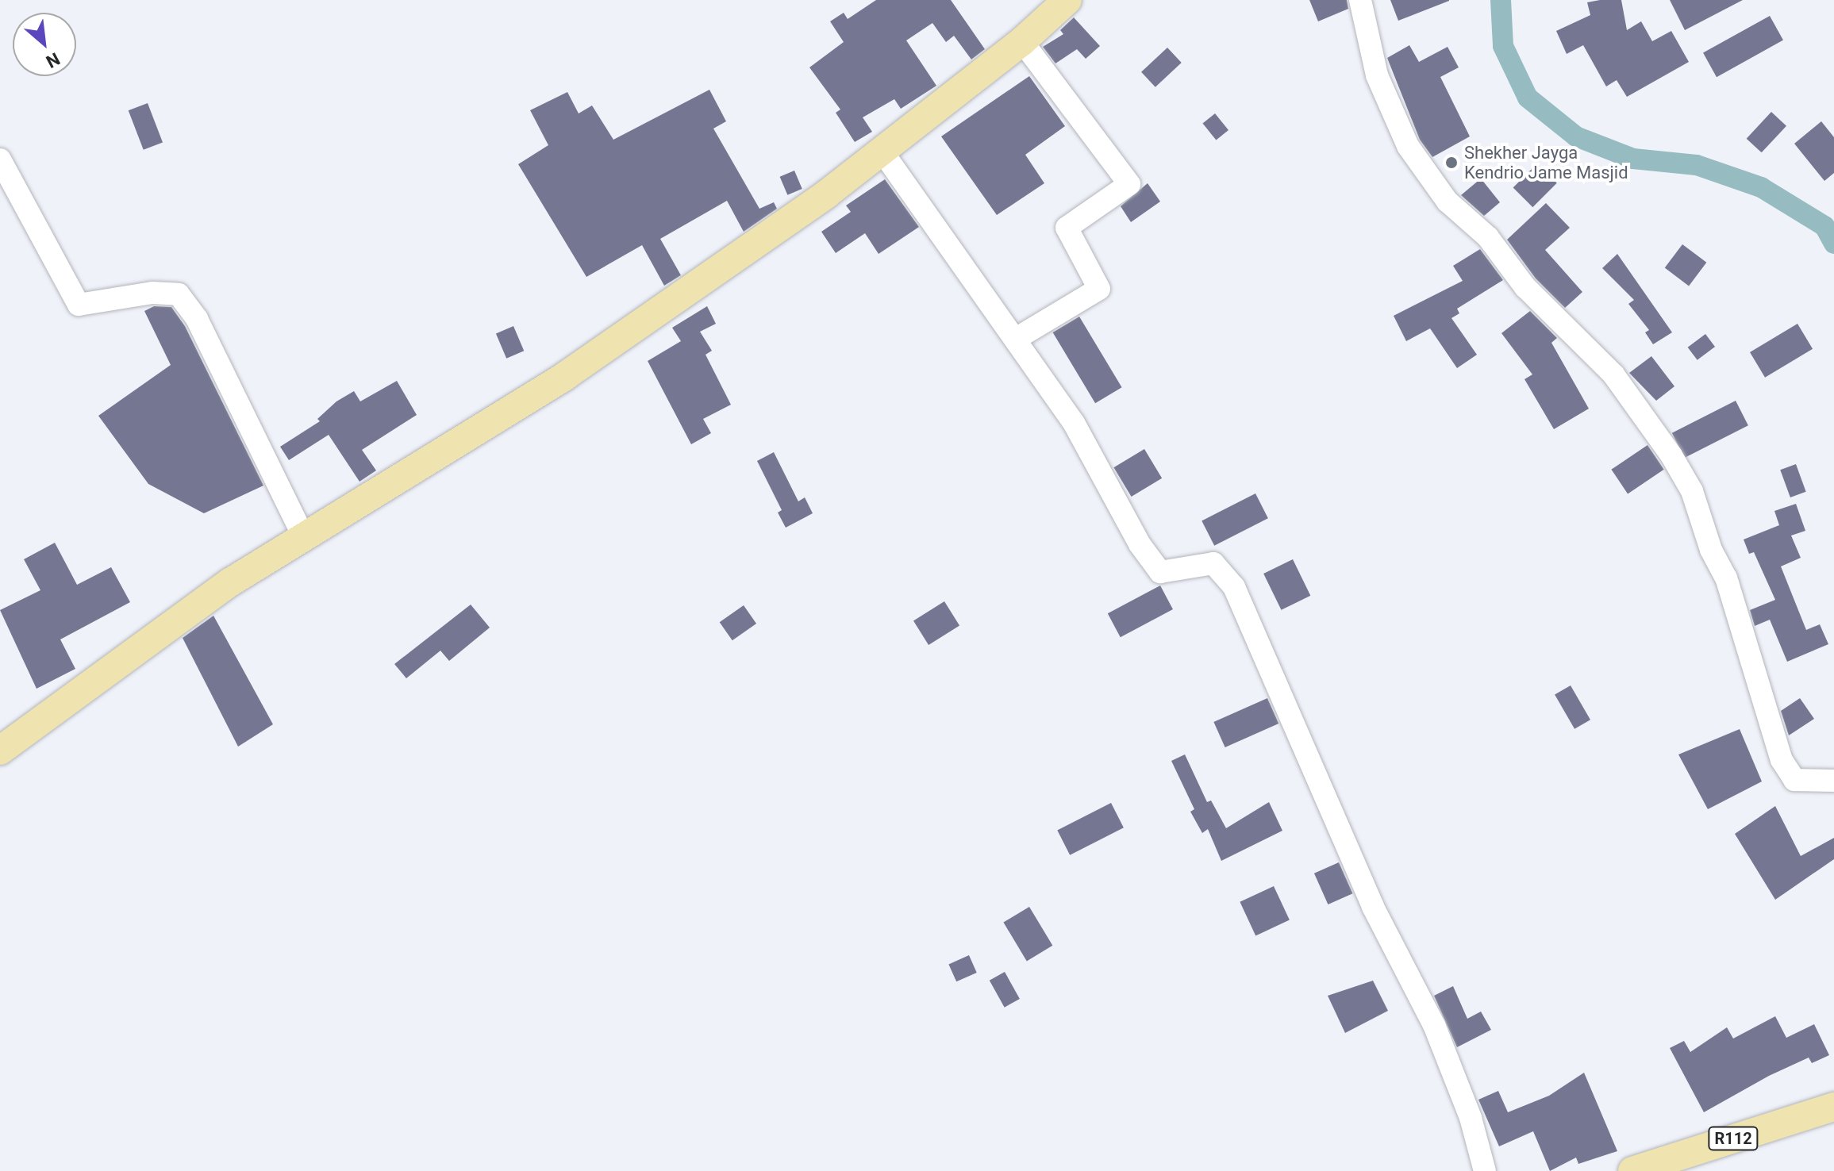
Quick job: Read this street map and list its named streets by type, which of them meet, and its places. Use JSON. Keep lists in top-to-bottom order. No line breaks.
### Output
{"streets":{"main road":["R112"]},"places":["Shekher Jayga Kendrio Jame Masjid"],"north":"bottom right"}
